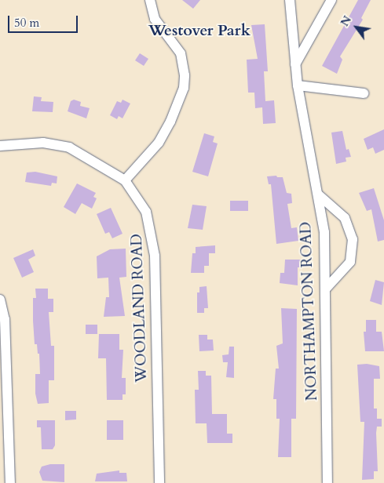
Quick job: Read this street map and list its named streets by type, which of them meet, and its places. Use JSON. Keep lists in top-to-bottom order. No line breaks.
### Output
{"streets":{"street":["WOODLAND ROAD","NORTHAMPTON ROAD"]},"districts":["Westover Park"],"scale_bar":"50 m","north":"top left"}
